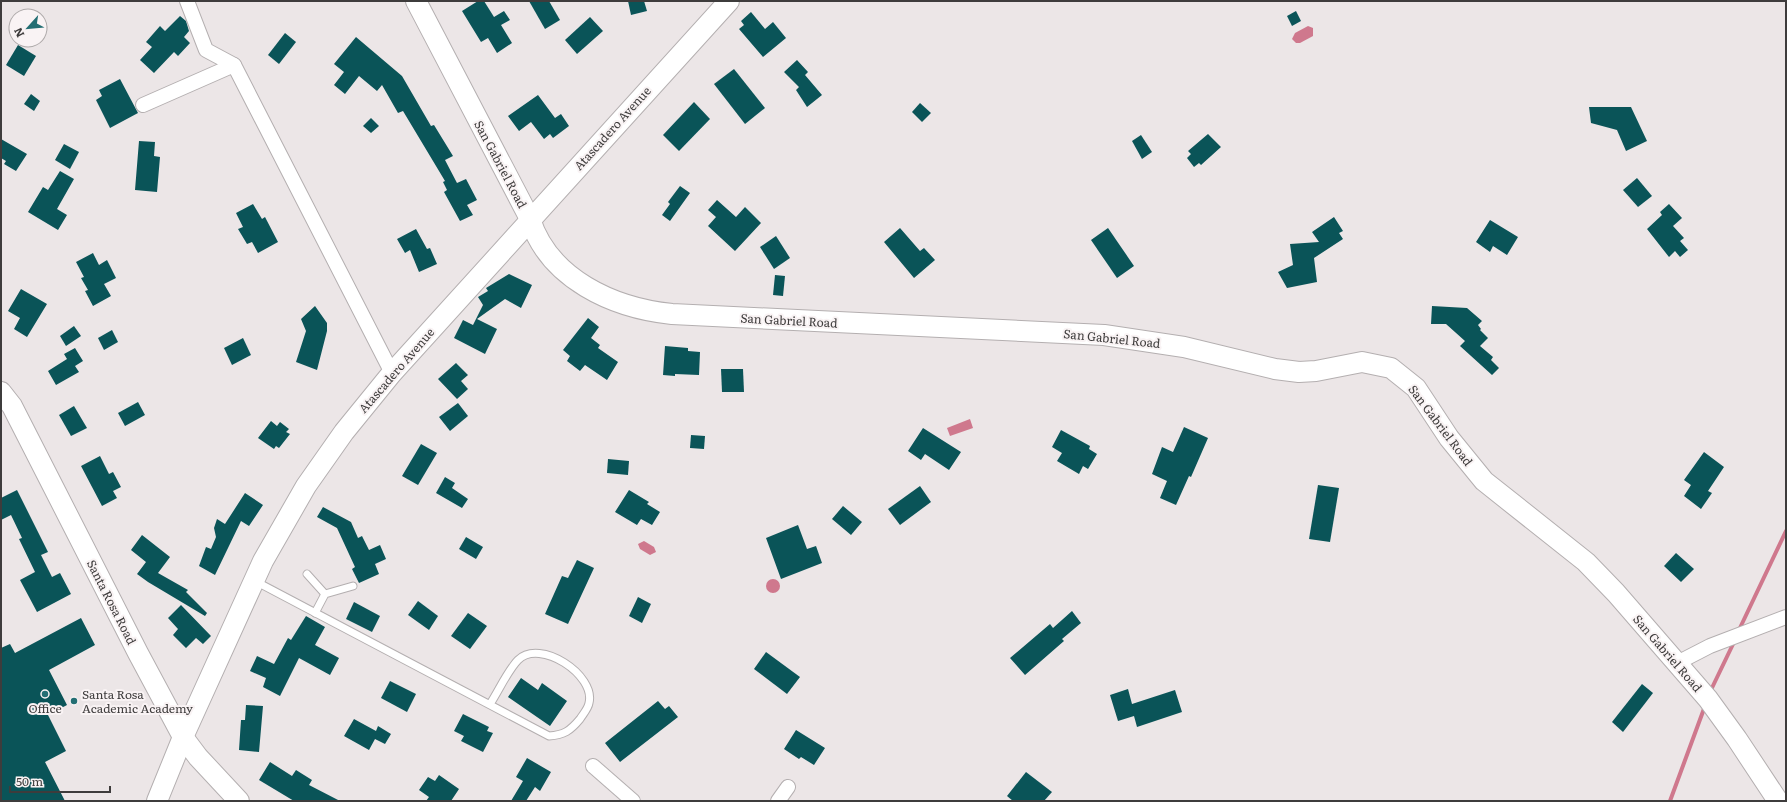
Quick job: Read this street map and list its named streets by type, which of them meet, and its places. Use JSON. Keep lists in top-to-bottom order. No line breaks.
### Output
{"streets":{"street":["Atascadero Avenue","San Gabriel Road","Santa Rosa Road"]},"crossings":[["Atascadero Avenue","San Gabriel Road"],["Atascadero Avenue","Santa Rosa Road"]],"places":["Office","Santa Rosa Academic Academy"],"scale_bar":"50 m","north":"bottom left"}
